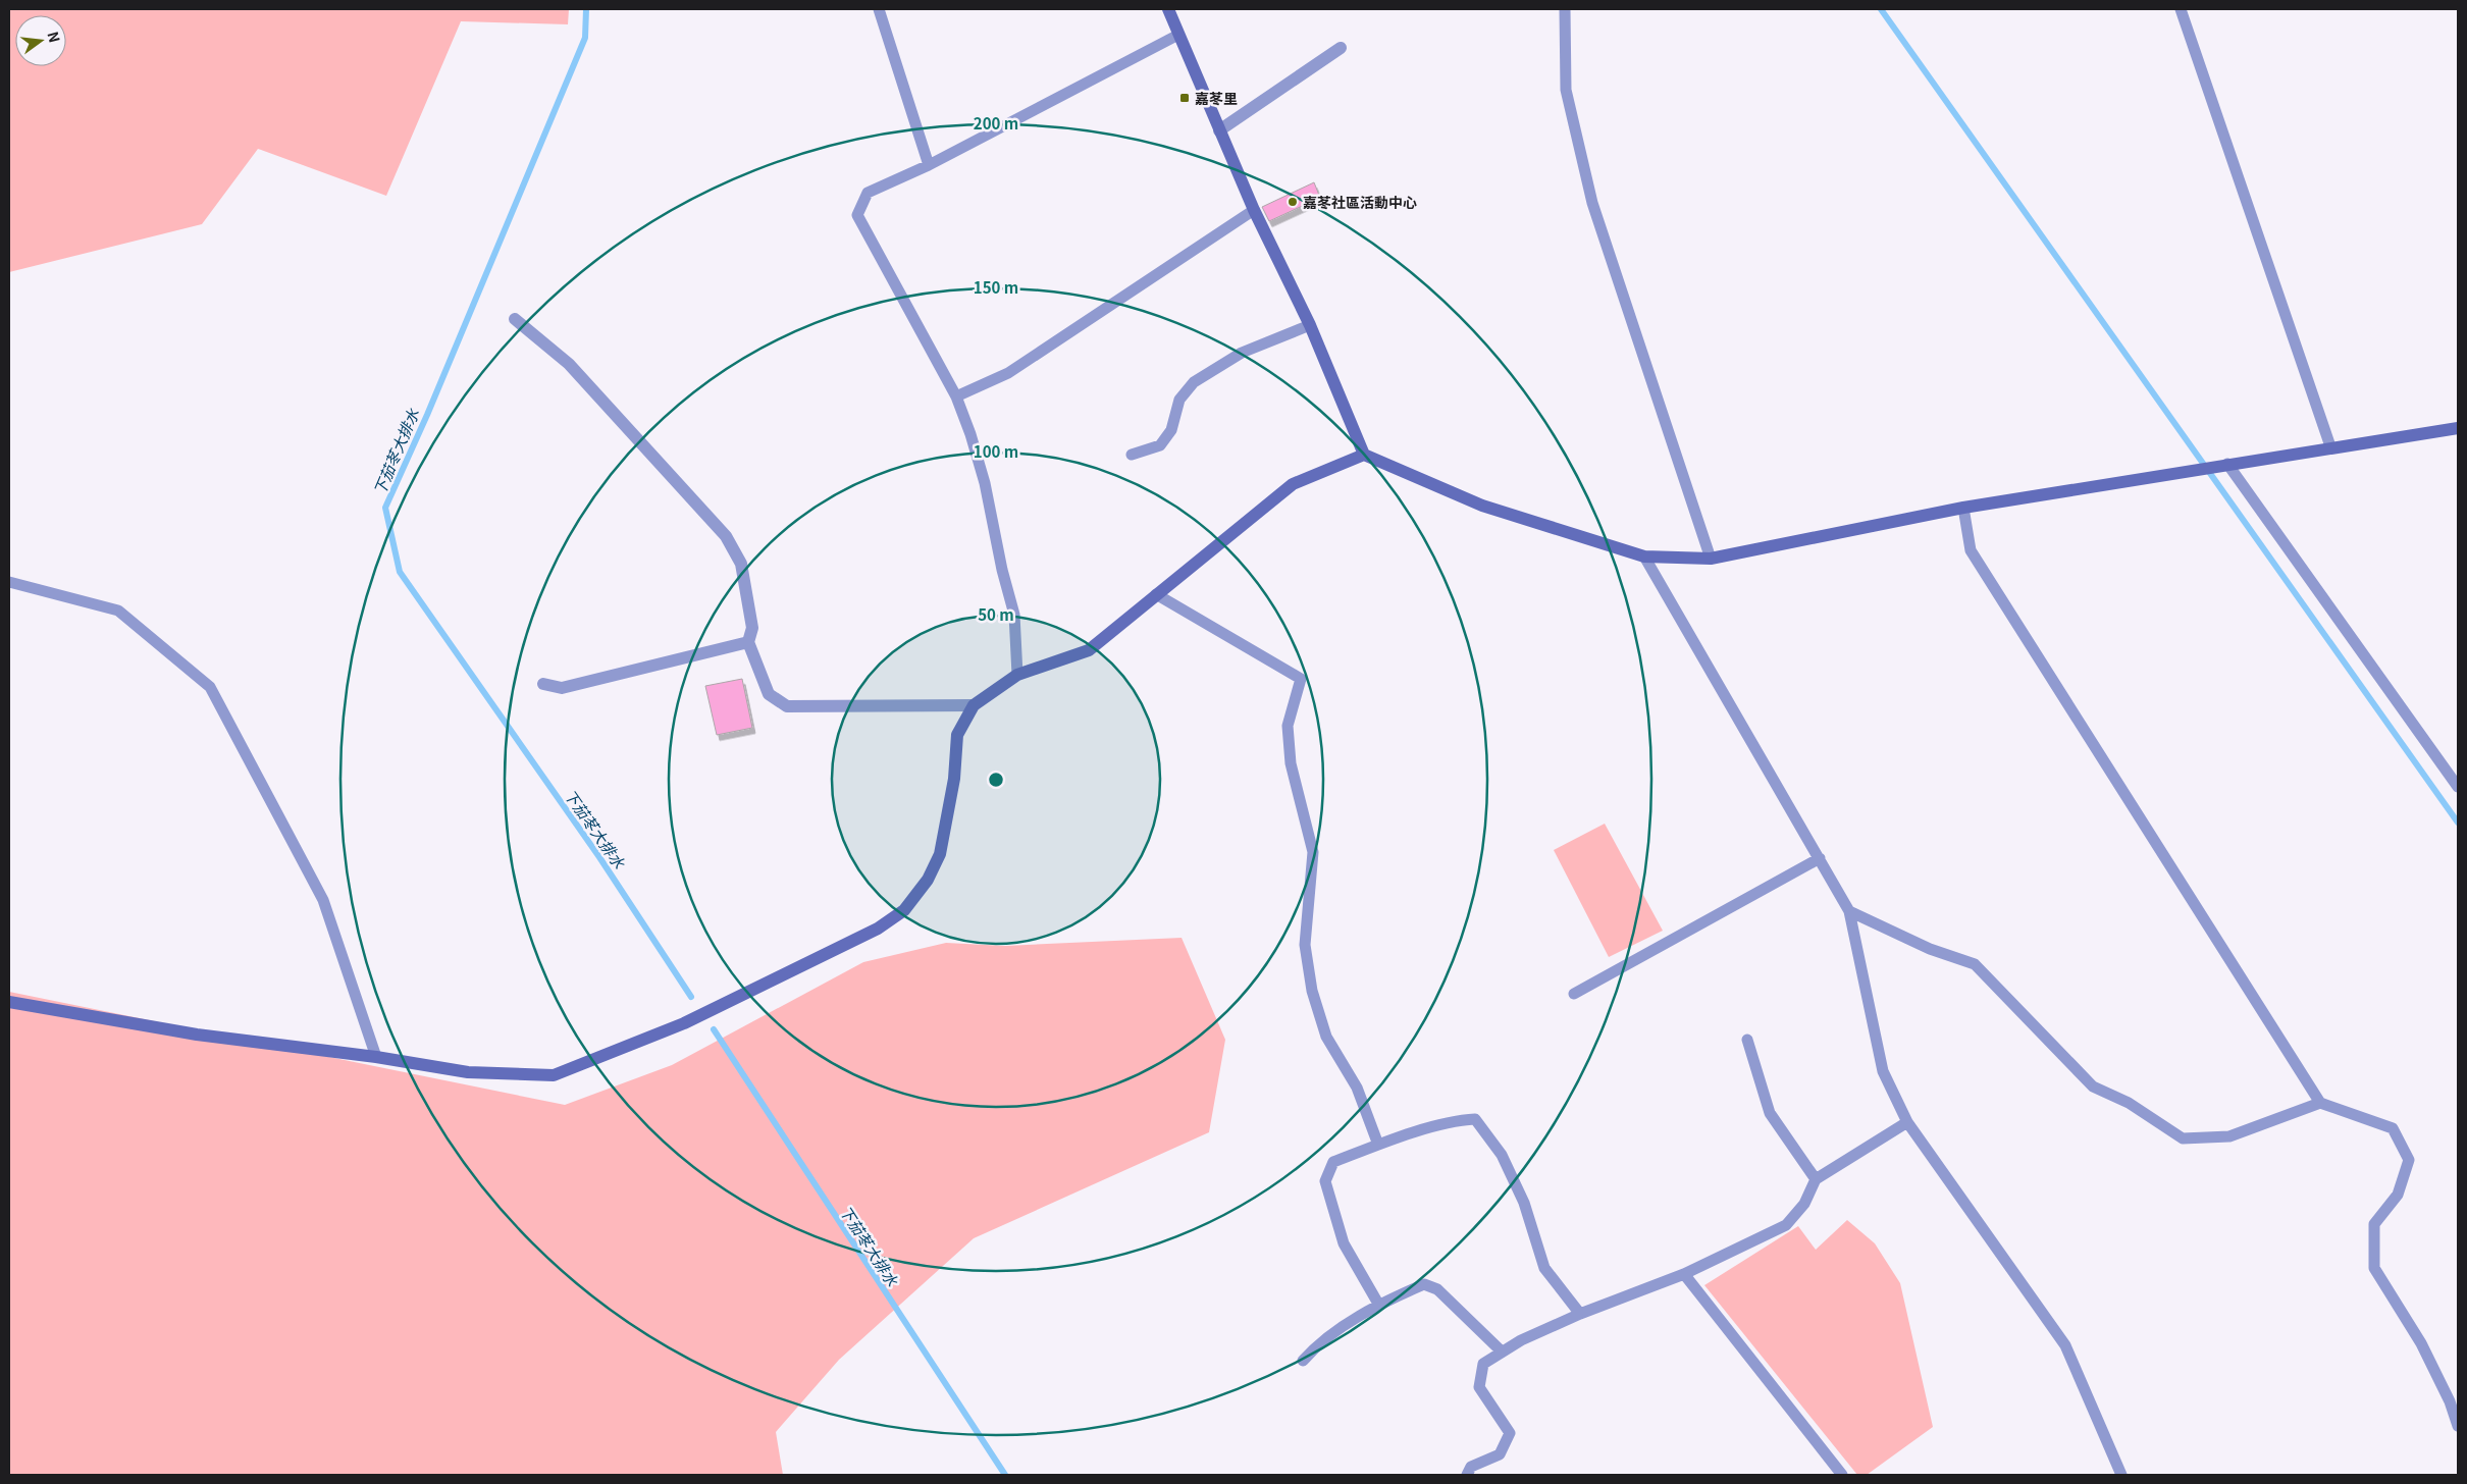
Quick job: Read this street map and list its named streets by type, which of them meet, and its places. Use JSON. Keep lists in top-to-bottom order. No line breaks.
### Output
{"water":["下茄苳大排水"],"places":{"transit":["嘉苳里"],"other":["嘉苳社區活動中心"]},"north":"right","rings":["200 m","150 m","100 m","50 m"]}
